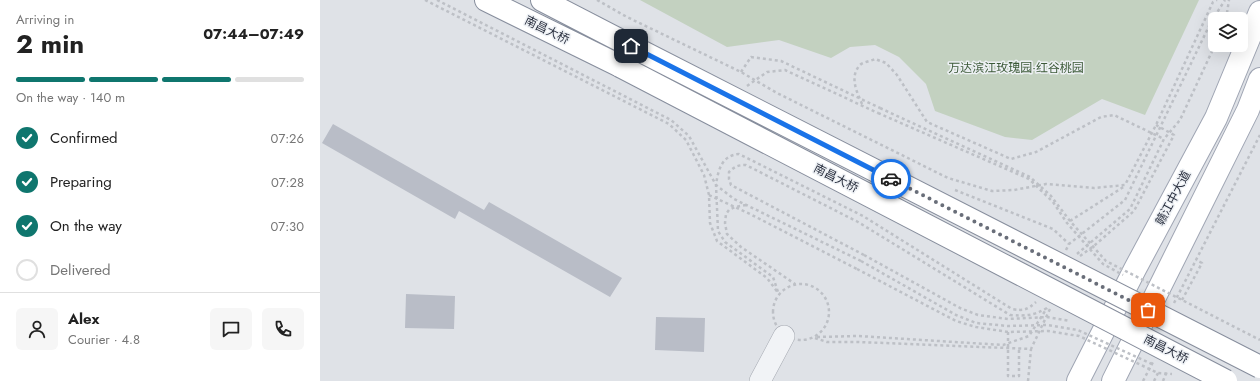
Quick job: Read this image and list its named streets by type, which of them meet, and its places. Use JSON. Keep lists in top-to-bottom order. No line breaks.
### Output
{"streets":{"main road":["南昌大桥","赣江中大道"]},"parks":["万达滨江玫瑰园·红谷桃园"],"page":{"heading":["2 min","Arriving in","07:44–07:49"],"panel":["Alex","Courier · 4.8"],"bar":"On the way · 140 m","list":[["Confirmed","07:26"],["Preparing","07:28"],["On the way","07:30"],"Delivered"]}}
